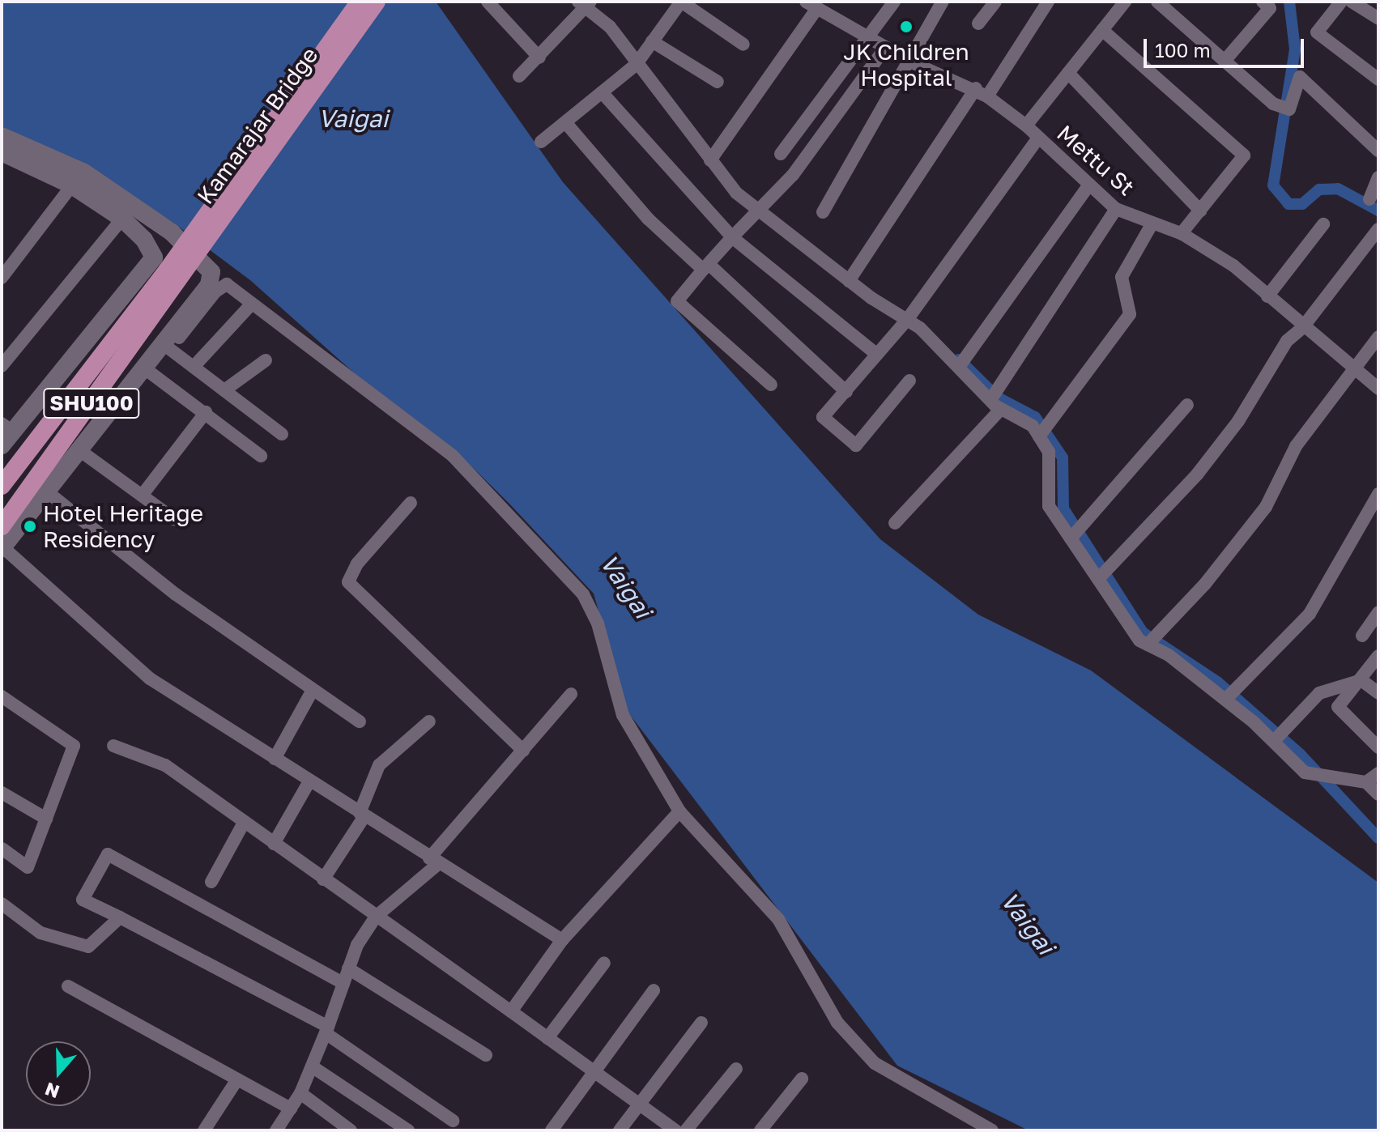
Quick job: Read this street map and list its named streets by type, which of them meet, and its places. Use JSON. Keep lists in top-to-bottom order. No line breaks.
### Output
{"streets":{"main road":["Kamarajar Bridge","SHU100"],"street":["Mettu St"]},"crossings":[["Kamarajar Bridge","SHU100"]],"water":["Vaigai"],"places":["JK Children Hospital","Hotel Heritage Residency"],"scale_bar":"100 m","north":"bottom"}
